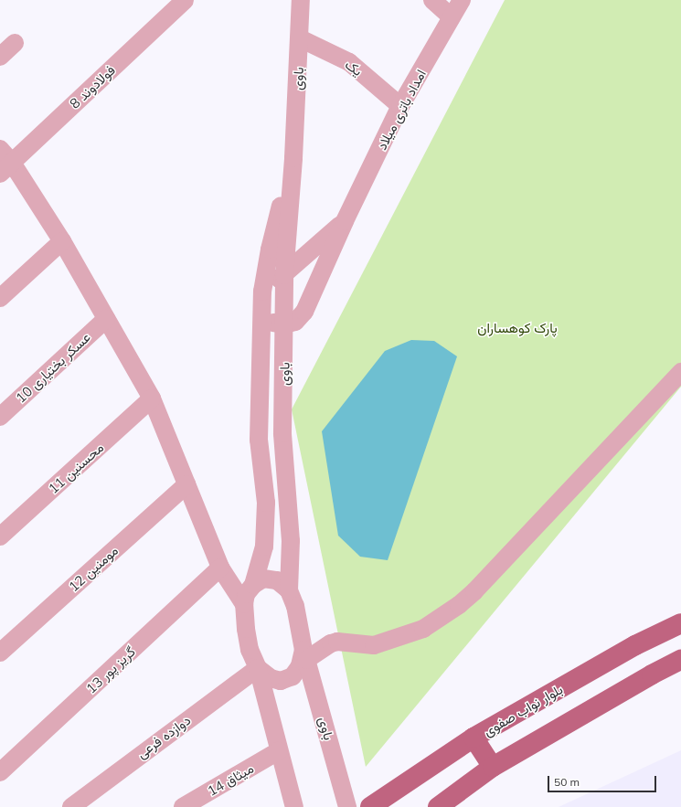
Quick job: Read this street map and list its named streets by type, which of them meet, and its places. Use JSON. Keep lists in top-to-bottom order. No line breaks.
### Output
{"streets":{"main road":["بلوار نواب صفوی"],"street":["یک","باوی","فولادوند 8","امداد باتری میلاد","عسکر بختیاری 10","محسنین 11","مومنین 12","گریز پور 13","دوازده فرعی","میثاق 14"]},"crossings":[["یک","باوی"],["یک","امداد باتری میلاد"],["باوی","امداد باتری میلاد"]],"parks":["پارک کوهساران"],"scale_bar":"50 m"}
